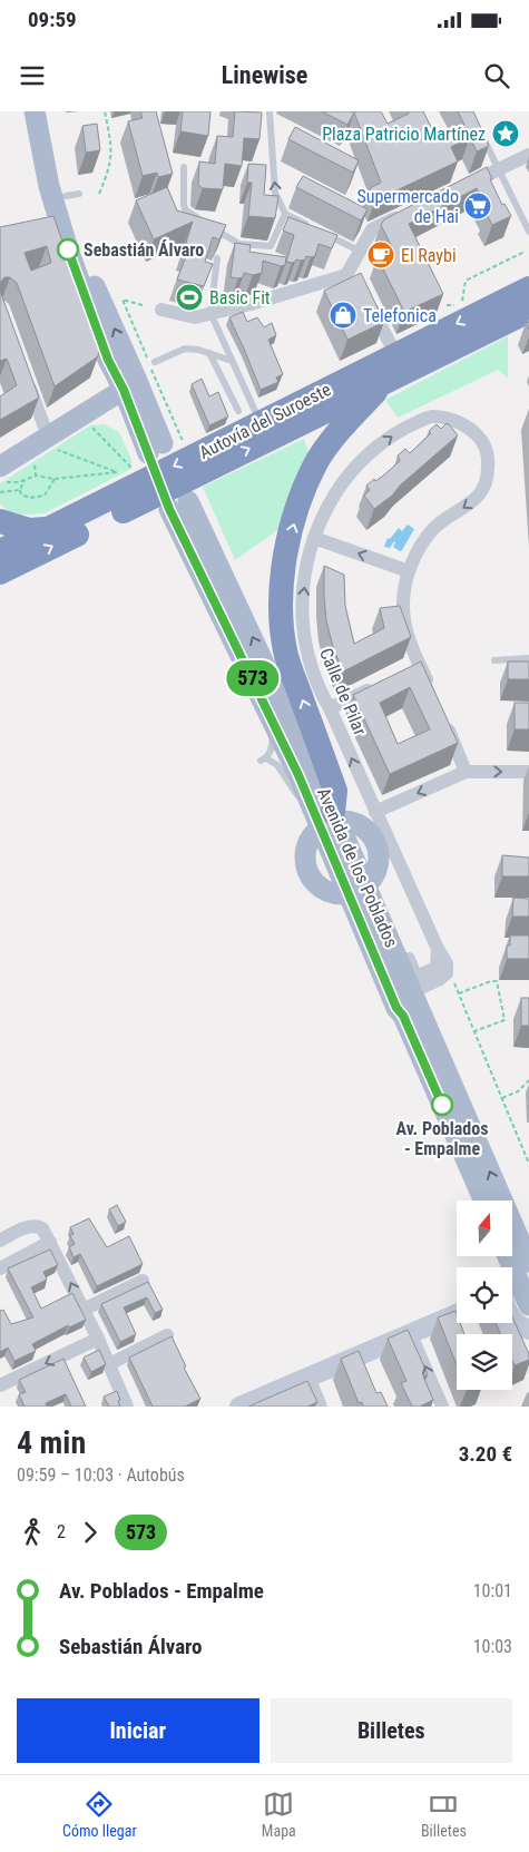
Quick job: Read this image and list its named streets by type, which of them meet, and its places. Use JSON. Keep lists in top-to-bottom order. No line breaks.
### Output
{"streets":{"highway":["Autovía del Suroeste"],"main road":["Avenida de los Poblados"],"street":["Calle de Pilar"]},"crossings":[["Calle de Pilar","Avenida de los Poblados"]],"places":{"place":["Plaza Patricio Martínez"],"supermarket":["Supermercado de Hai"],"other":["Sebastián Álvaro","Av. Poblados - Empalme"],"cafe":["El Raybi"],"sports":["Basic Fit"],"shop":["Telefonica"]},"lines":["bus line 573"],"north":"top","page":{"status":"09:59","header":"Linewise","on_map":"573","heading":["4 min","09:59 – 10:03 · Autobús","3.20 €"],"legs":["2","573"],"list":[{"name":"Av. Poblados - Empalme","value":"10:01"},{"name":"Sebastián Álvaro","value":"10:03"}],"buttons":["Iniciar","Billetes"],"tabs":["Cómo llegar","Mapa","Billetes"]}}
